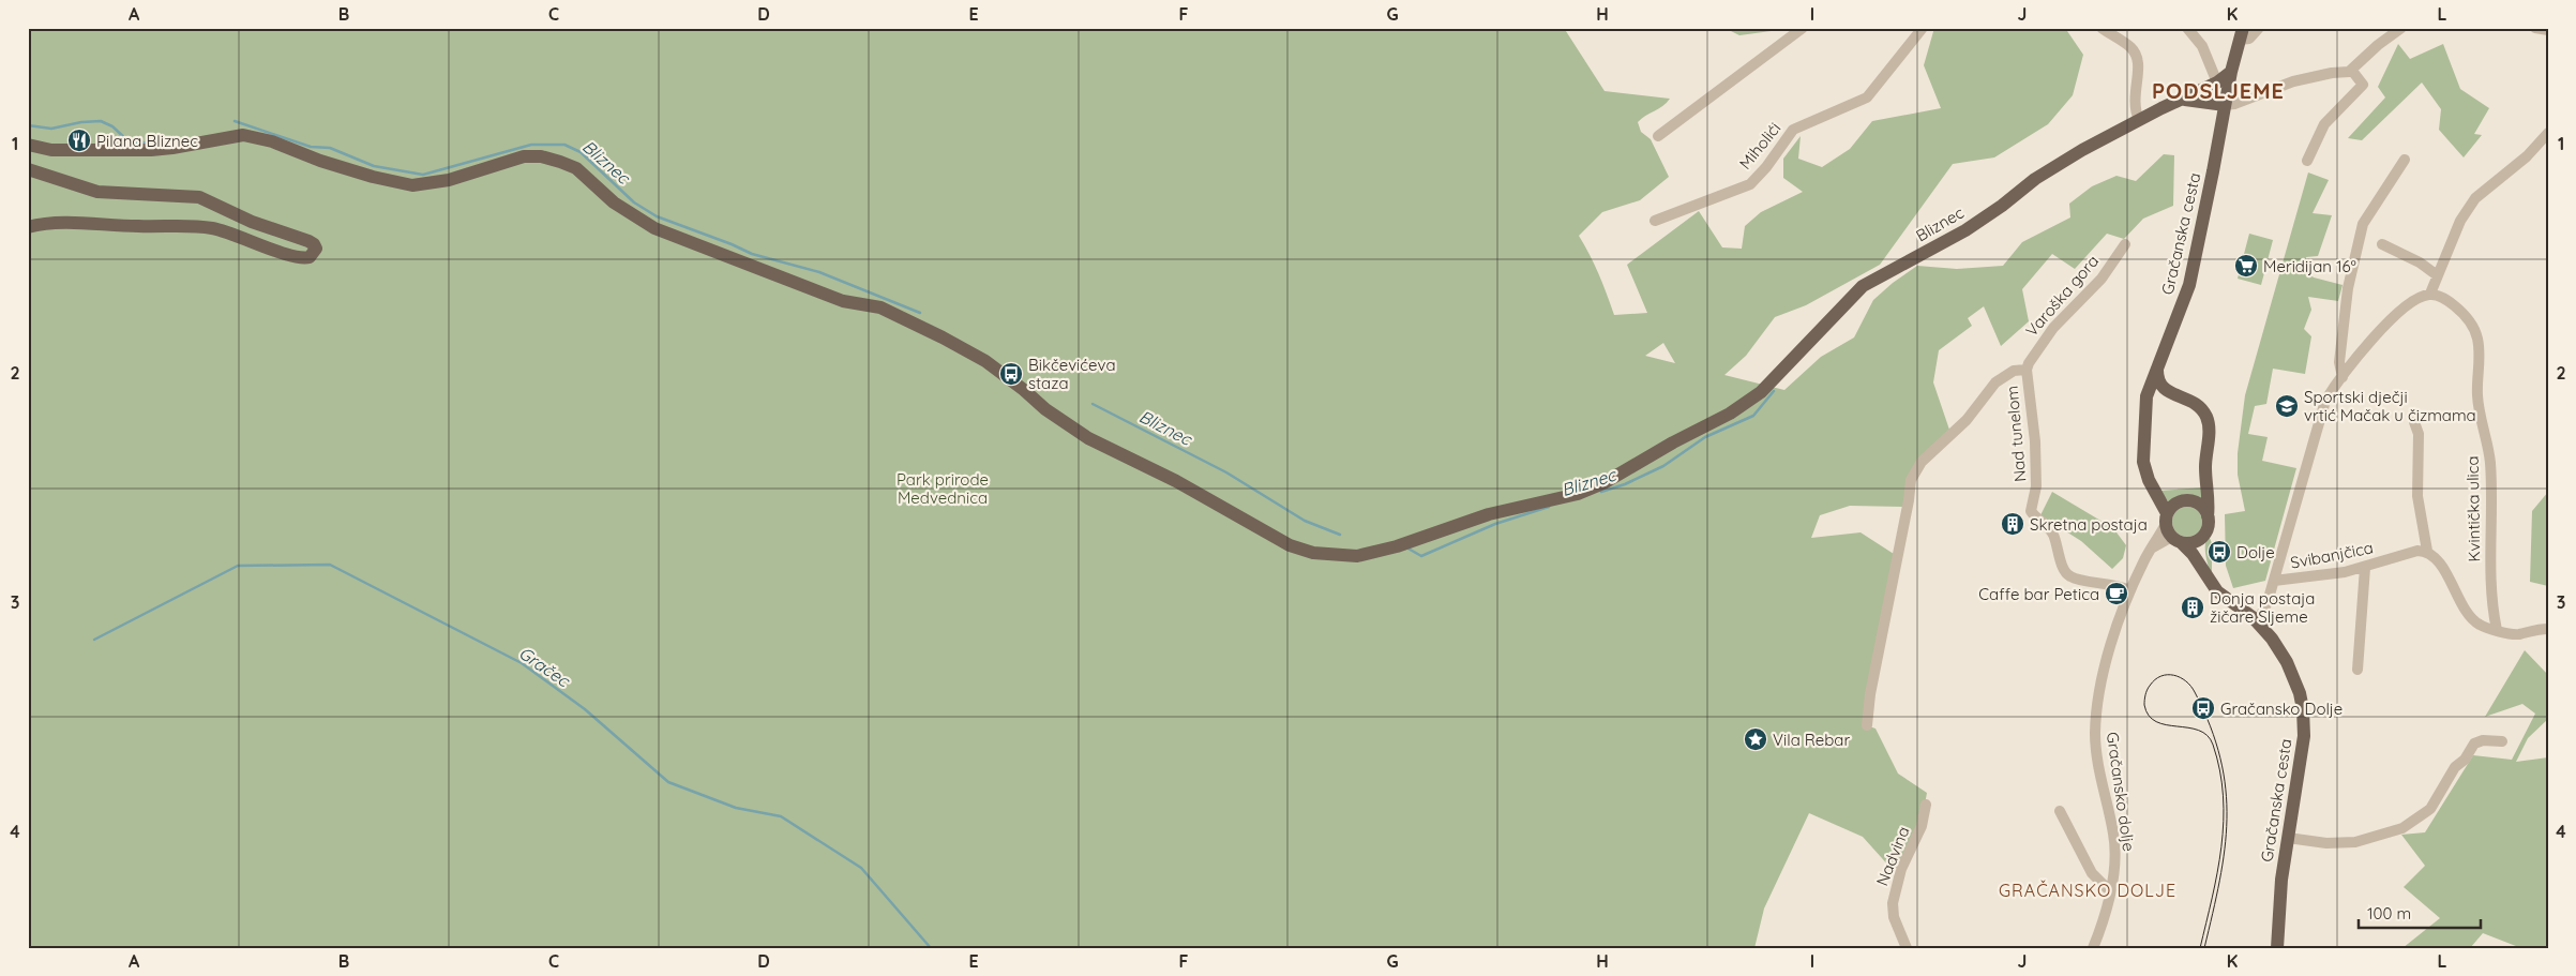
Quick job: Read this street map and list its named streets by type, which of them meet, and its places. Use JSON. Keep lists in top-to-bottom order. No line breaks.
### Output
{"streets":{"main road":["Bliznec","Gračanska cesta"],"street":["Miholići","Varoška gora","Nad tunelom","Kvintička ulica","Svibanjčica","Gračansko dolje","Nadvina"]},"crossings":[["Bliznec","Gračanska cesta"],["Gračanska cesta","Gračansko dolje"],["Varoška gora","Nad tunelom"],["Nad tunelom","Gračansko dolje"]],"districts":["PODSLJEME","GRAČANSKO DOLJE"],"water":["Bliznec","Gračec"],"parks":["Park prirode Medvednica"],"places":{"restaurant":["Pilana Bliznec"],"supermarket":["Meridijan 16°"],"bus stop":["Bikčevićeva staza","Dolje","Gračansko Dolje"],"school or university":["Sportski dječji vrtić Mačak u čizmama"],"building":["Skretna postaja","Donja postaja žičare Sljeme"],"cafe":["Caffe bar Petica"],"place":["Vila Rebar"]},"scale_bar":"100 m","grid":{"columns":["A","B","C","D","E","F","G","H","I","J","K","L"],"rows":["1","2","3","4"]}}
